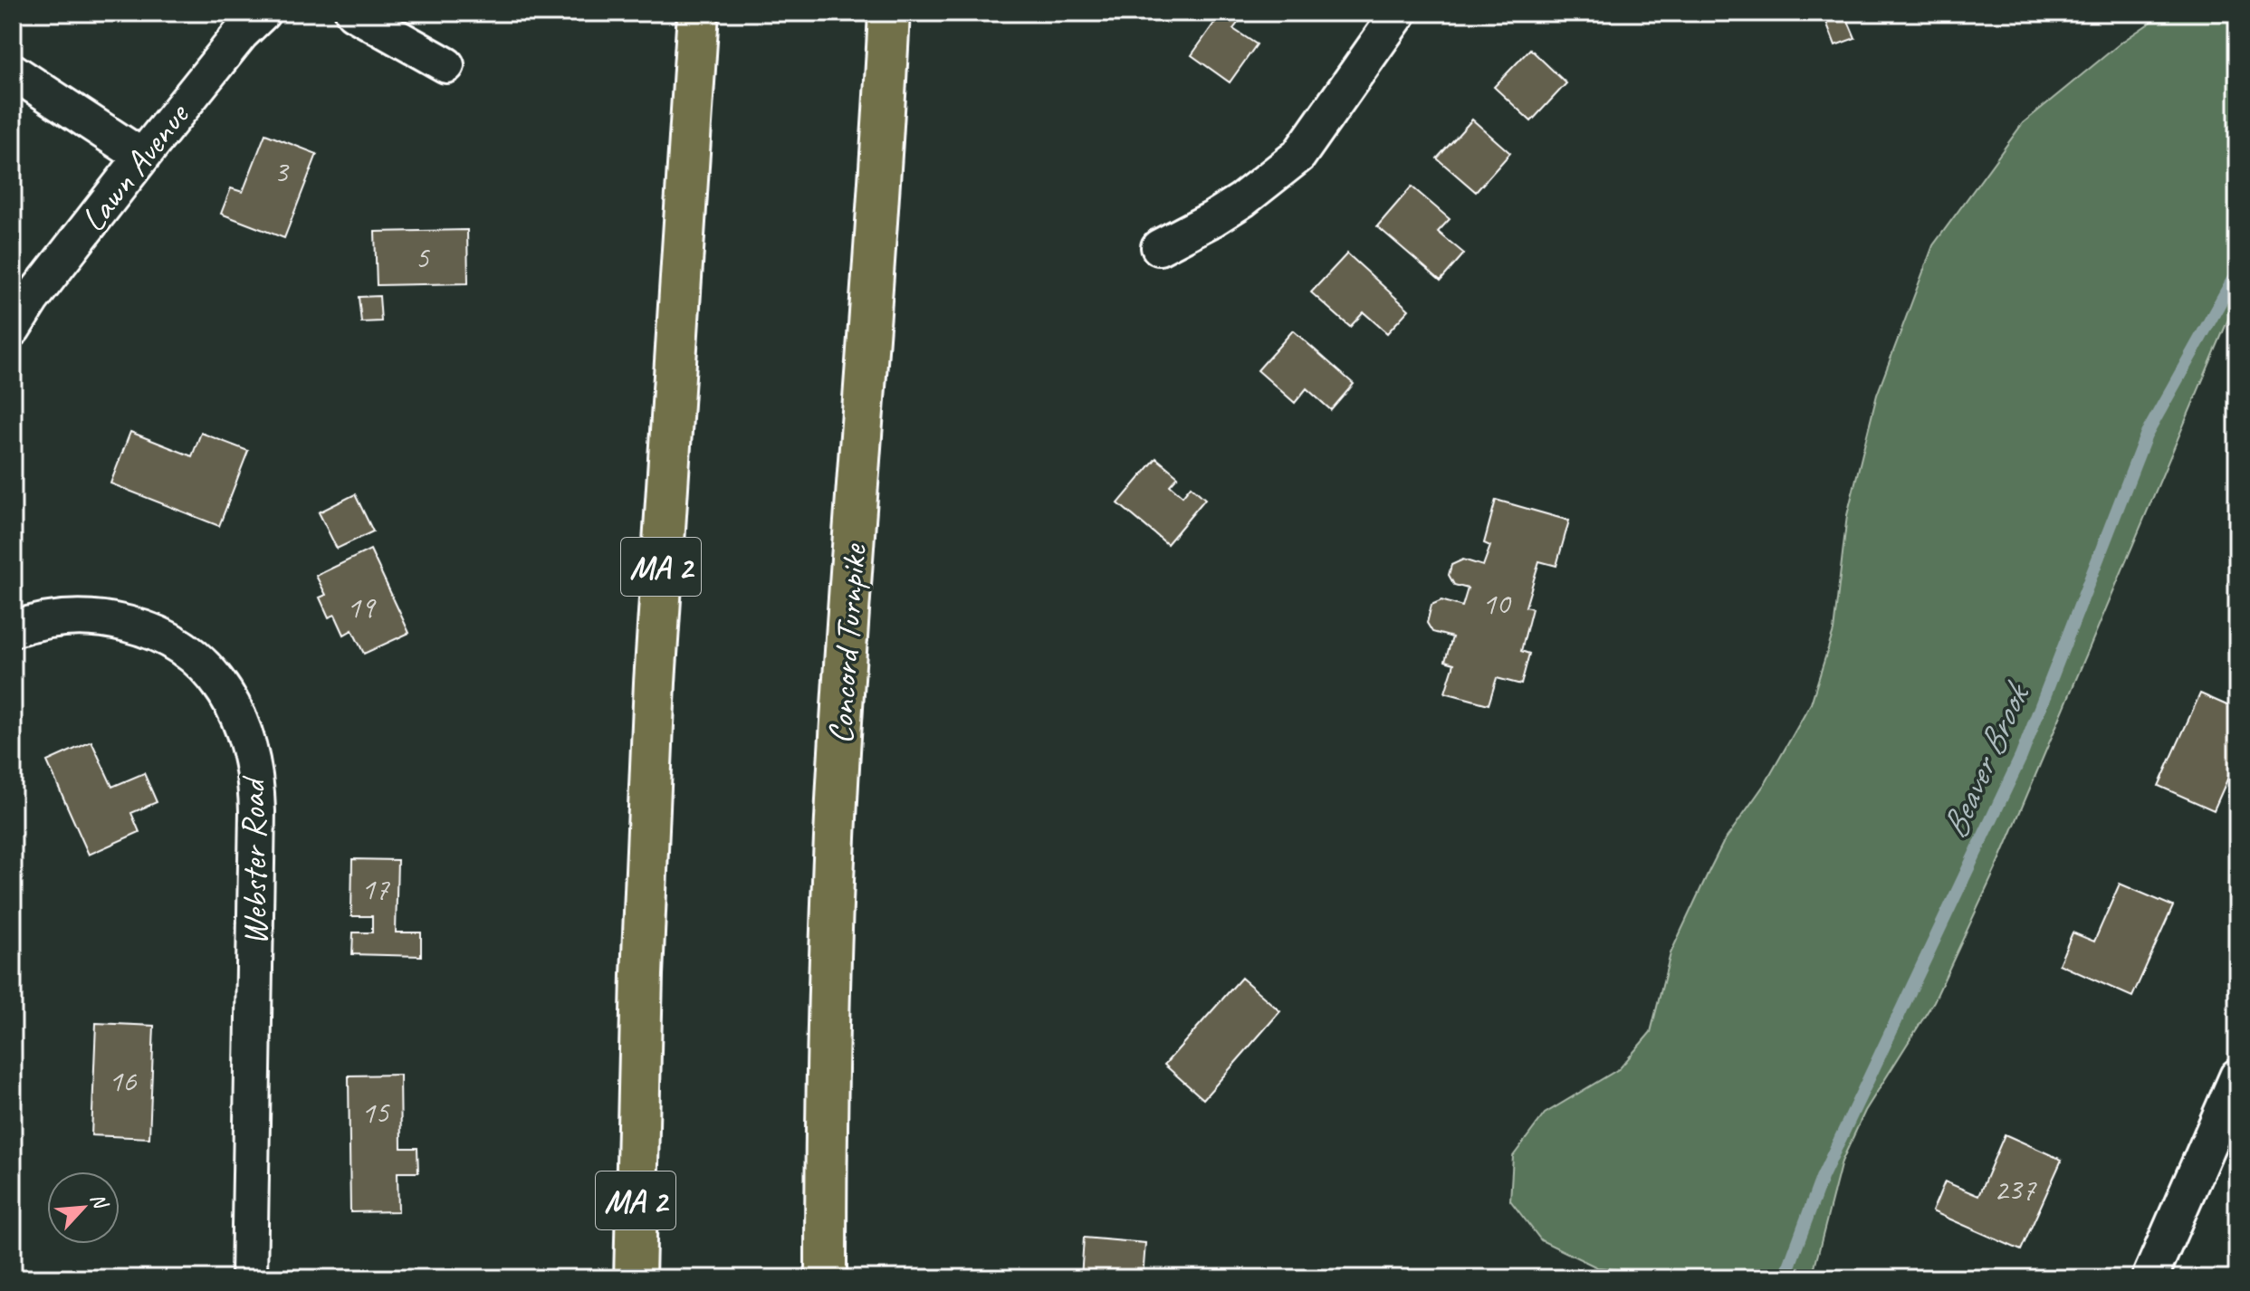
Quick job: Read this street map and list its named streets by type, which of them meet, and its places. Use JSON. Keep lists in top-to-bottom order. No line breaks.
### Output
{"streets":{"highway":["MA 2","Concord Turnpike"],"street":["Lawn Avenue","Webster Road"]},"water":["Beaver Brook"],"house_numbers":["3","5","10","19","17","16","15","237"],"north":"top right"}
